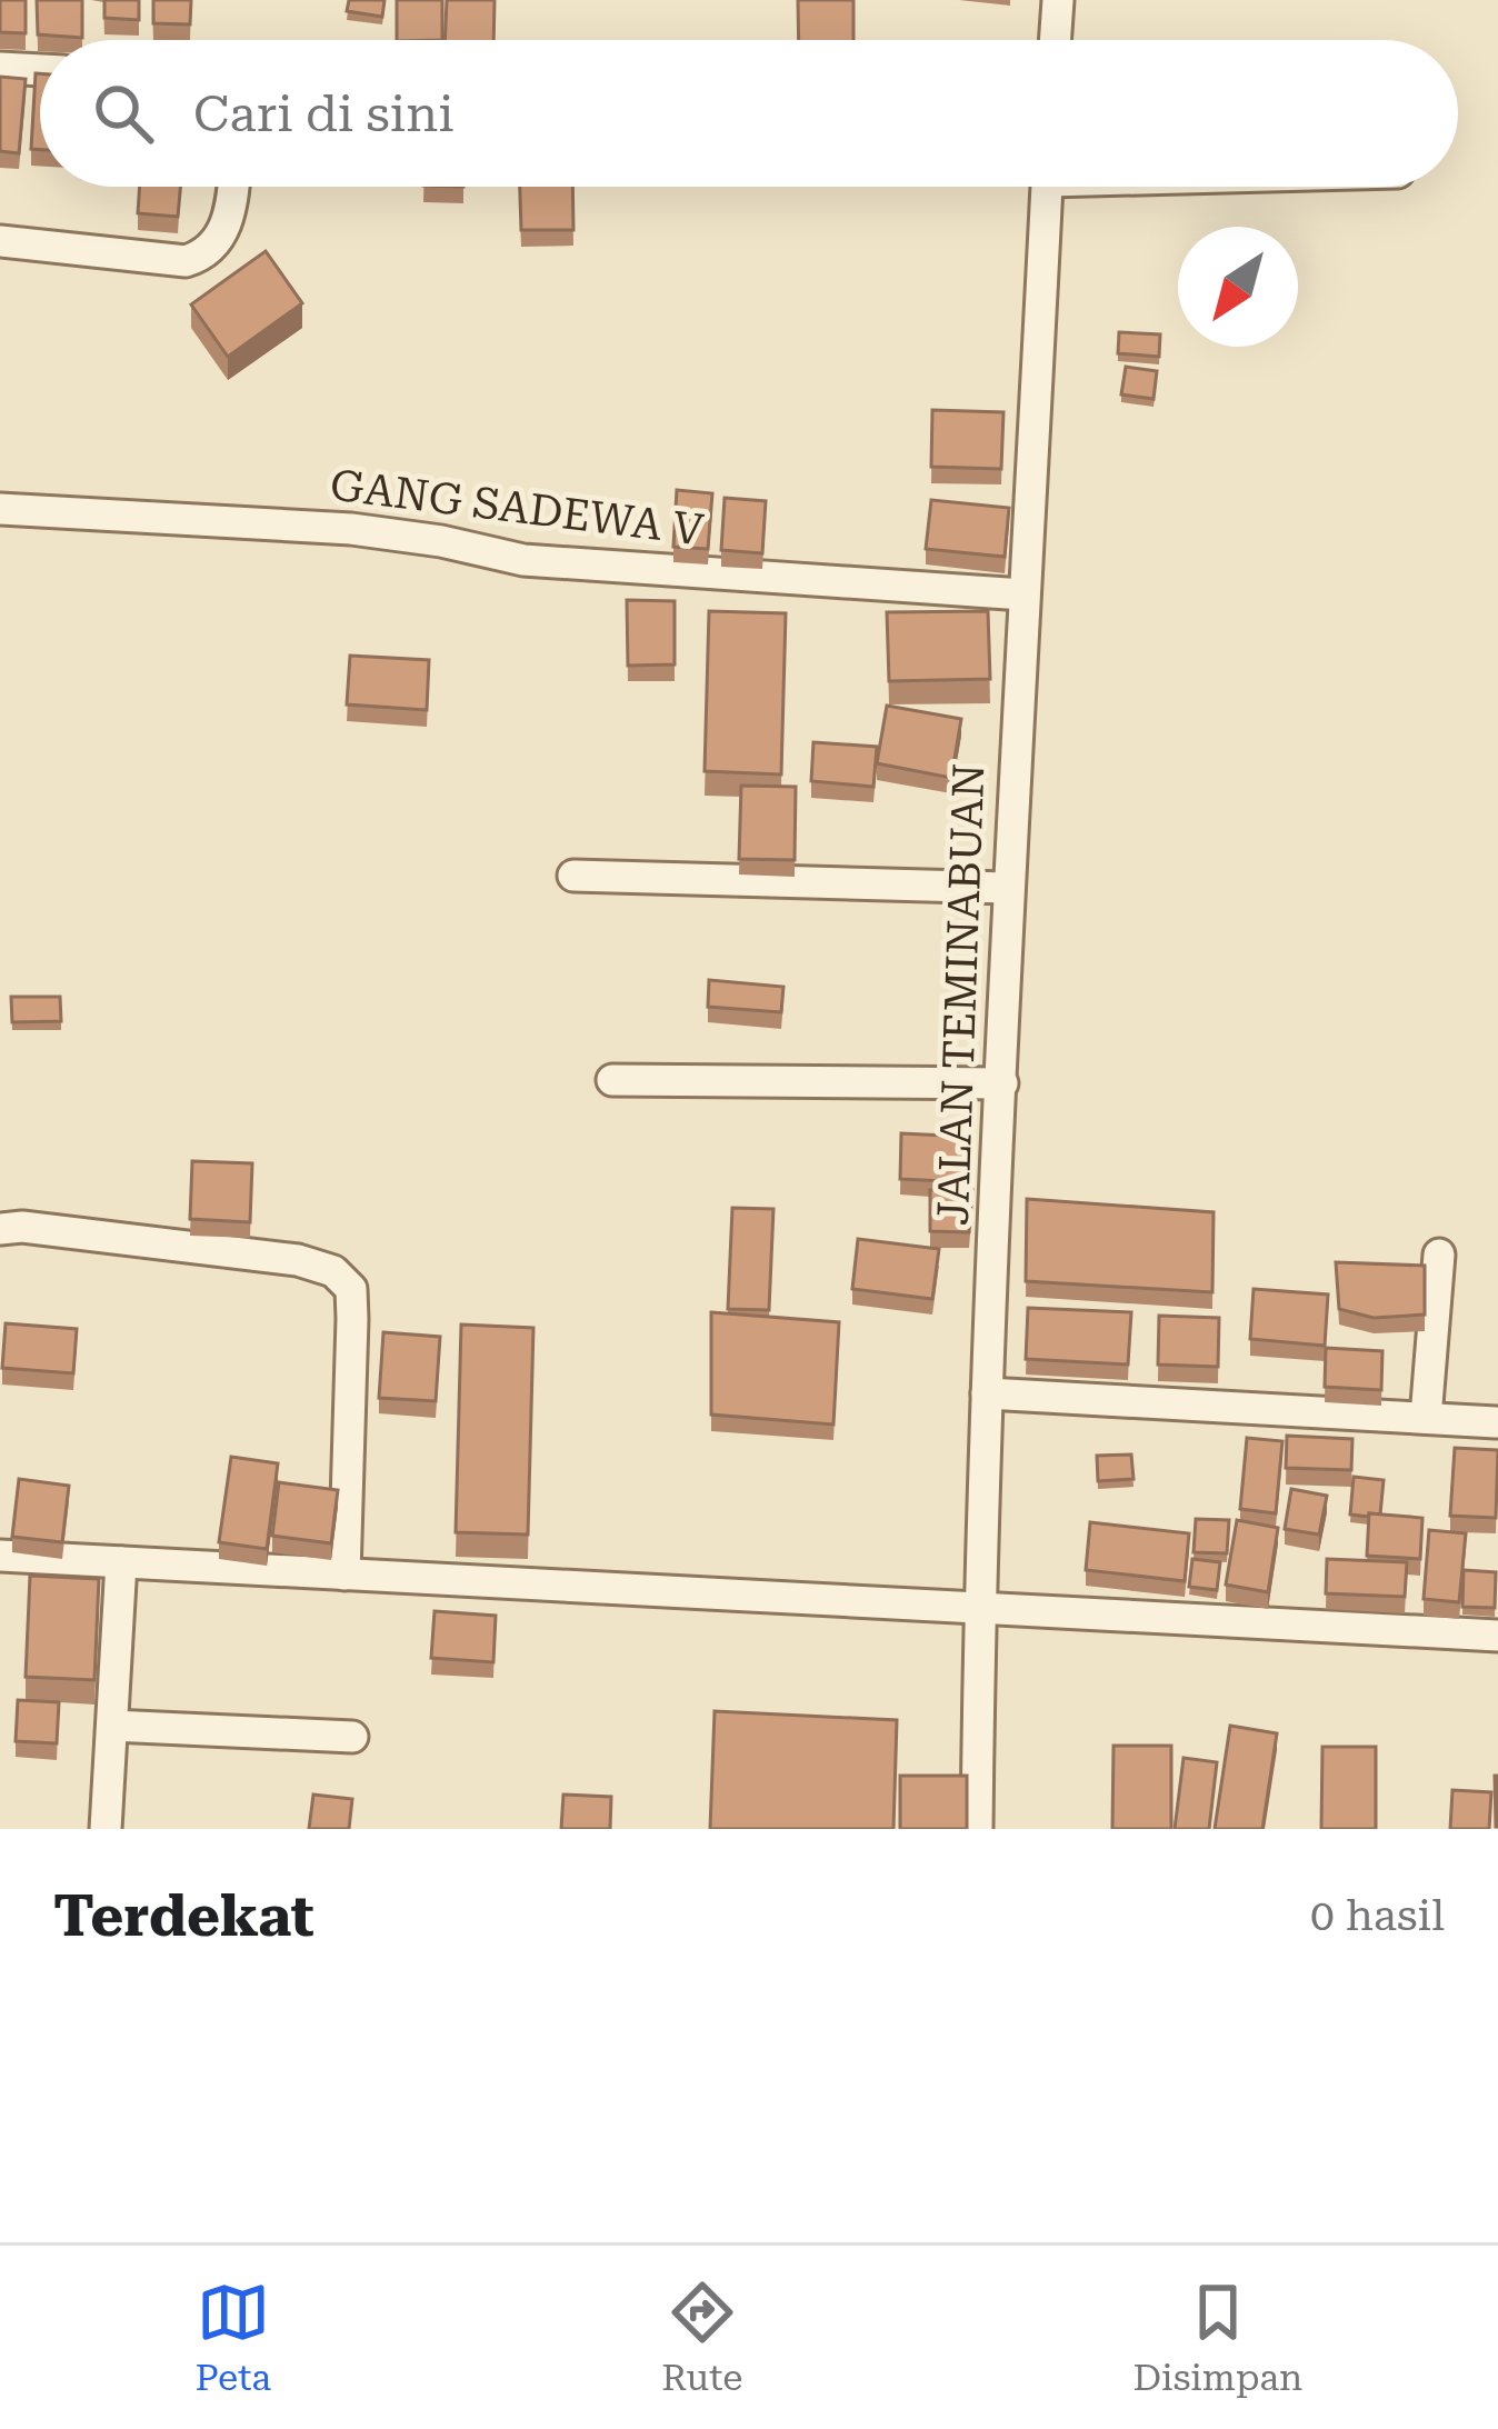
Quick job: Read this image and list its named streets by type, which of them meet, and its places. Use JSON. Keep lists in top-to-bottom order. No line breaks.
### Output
{"streets":{"street":["GANG SADEWA V","JALAN TEMINABUAN"]},"crossings":[["GANG SADEWA V","JALAN TEMINABUAN"]],"north":"bottom left","page":{"search":"Cari di sini","heading":["Terdekat","0 hasil"],"nav":["Peta","Rute","Disimpan"]}}
